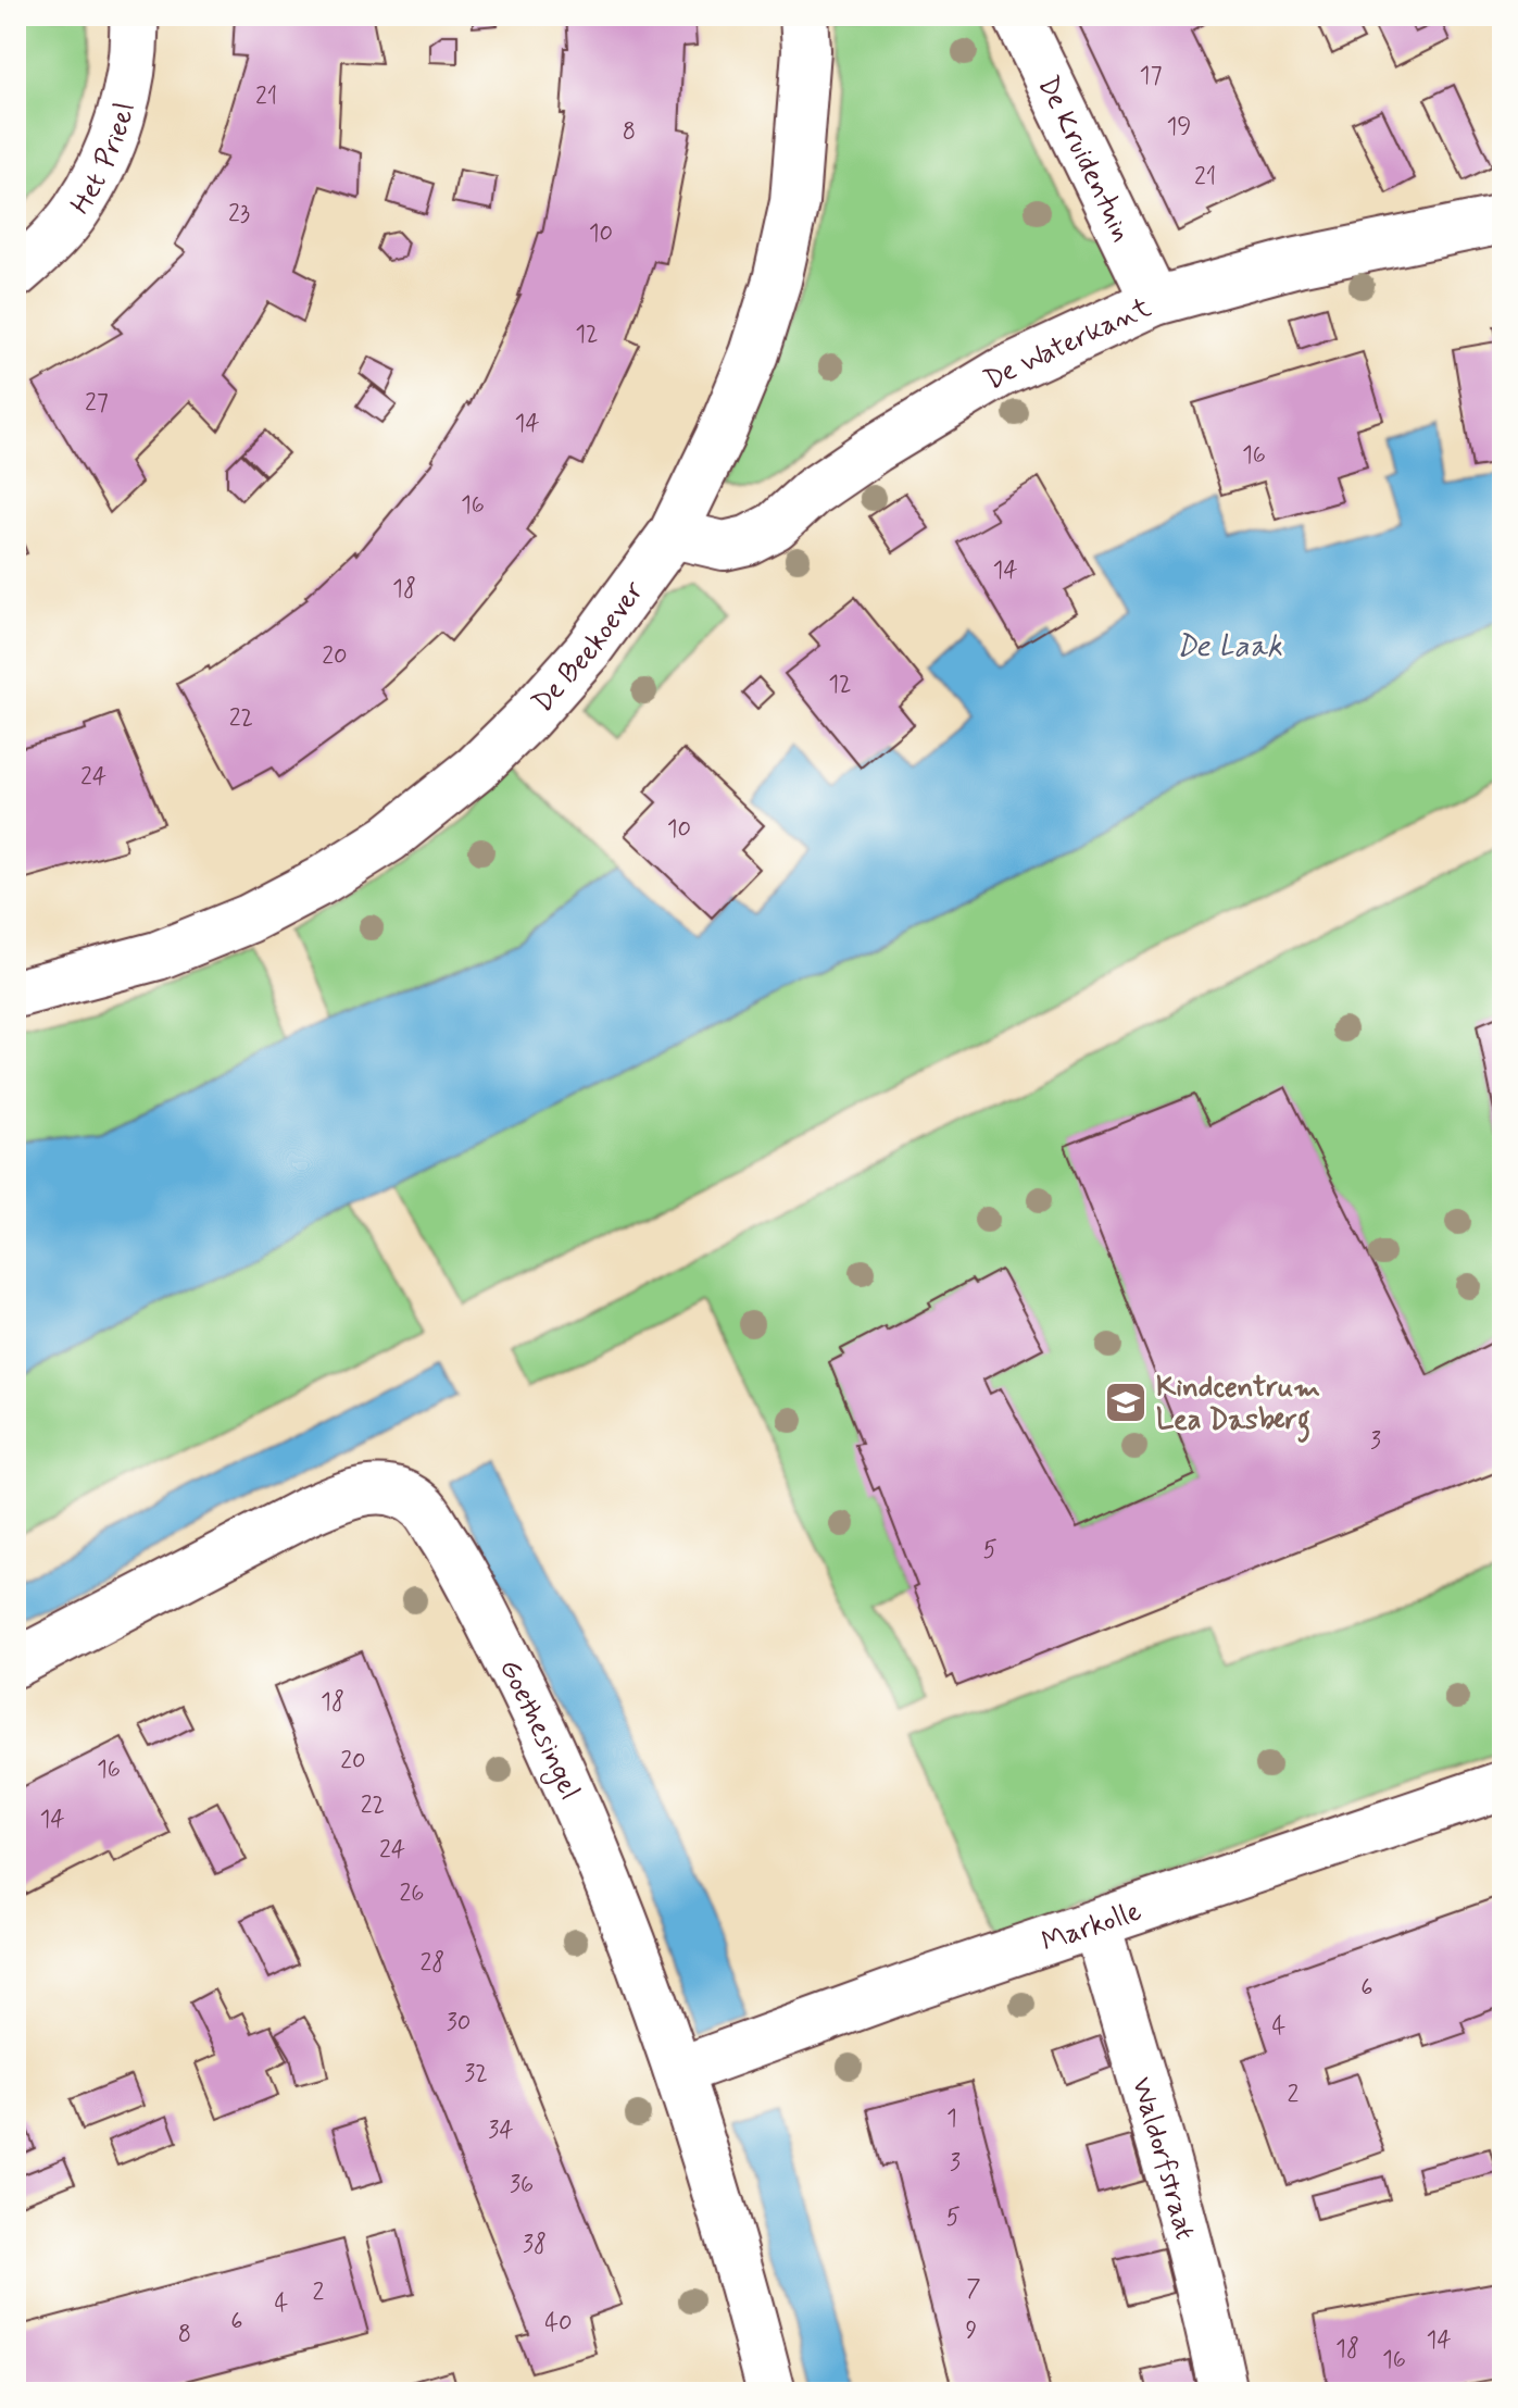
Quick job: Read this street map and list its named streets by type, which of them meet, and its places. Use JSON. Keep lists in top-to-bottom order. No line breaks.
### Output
{"streets":{"street":["Het Prieel","De Kruidentuin","De Waterkant","De Beekoever","Goethesingel","Markolle","Waldorfstraat"]},"crossings":[["De Kruidentuin","De Waterkant"],["De Waterkant","De Beekoever"],["Goethesingel","Markolle"],["Markolle","Waldorfstraat"]],"water":["De Laak"],"places":{"school or university":["Kindcentrum Lea Dasberg"]},"house_numbers":["17","21","19","8","21","23","10","12","27","14","16","16","14","18","20","12","22","24","10","3","5","18","20","16","22","14","24","26","28","6","30","4","32","2","1","34","3","36","5","38","7","2","4","6","40","9","8","14","18","16"]}
